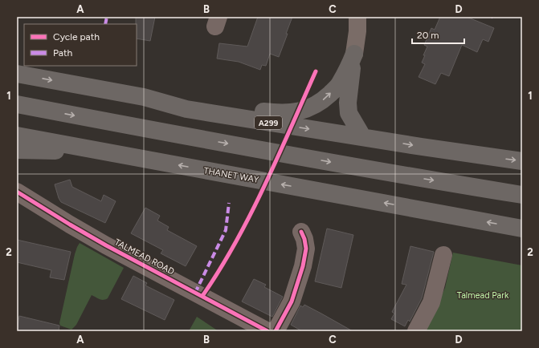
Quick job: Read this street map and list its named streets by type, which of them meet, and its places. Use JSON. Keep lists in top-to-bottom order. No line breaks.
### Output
{"streets":{"highway":["A299","THANET WAY"],"street":["TALMEAD ROAD"]},"parks":["Talmead Park"],"legend":["Cycle path","Path"],"scale_bar":"20 m","grid":{"columns":["A","B","C","D"],"rows":["1","2"]}}
